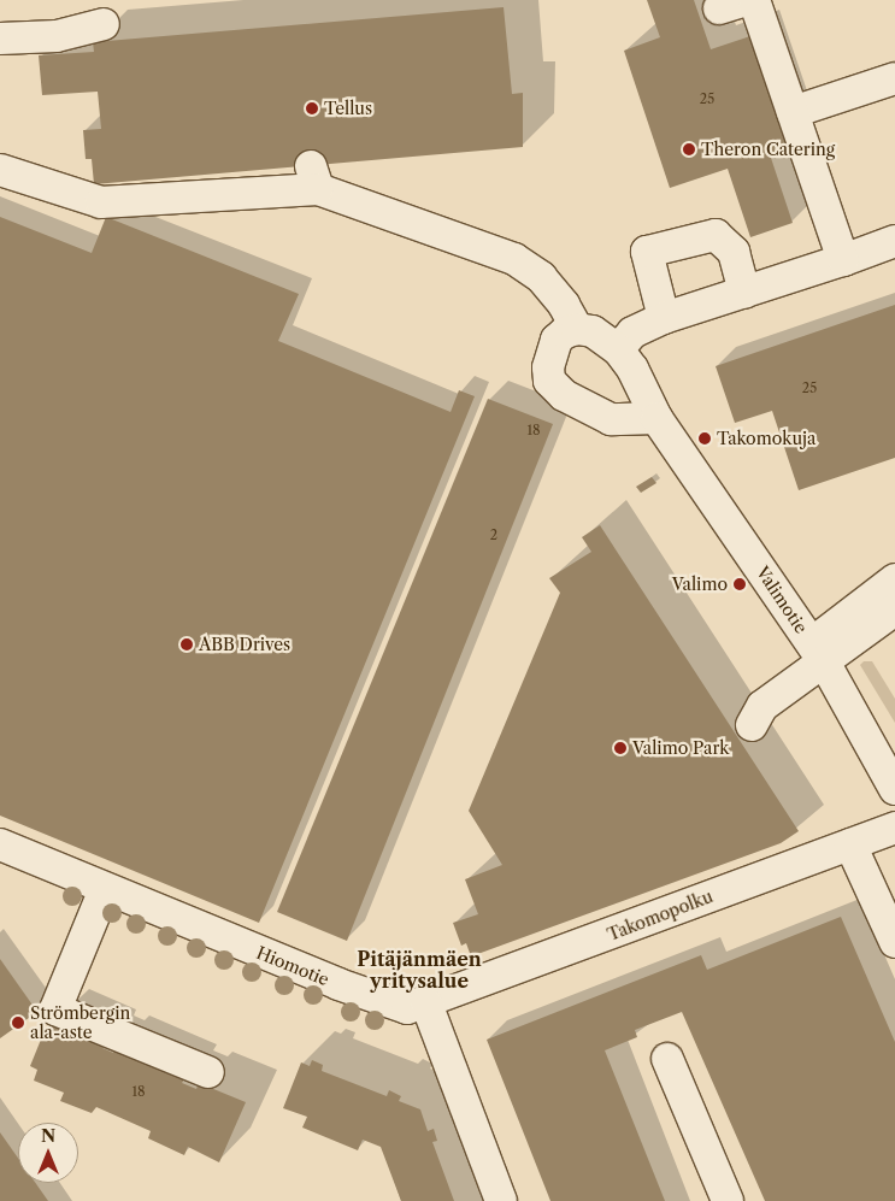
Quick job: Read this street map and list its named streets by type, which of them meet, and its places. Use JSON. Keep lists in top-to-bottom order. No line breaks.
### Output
{"streets":{"street":["Valimotie","Takomopolku","Hiomotie"]},"crossings":[["Takomopolku","Hiomotie"]],"districts":["Pitäjänmäen yritysalue"],"places":["Tellus","Theron Catering","Takomokuja","Valimo","ABB Drives","Valimo Park","Strömbergin ala-aste"],"house_numbers":["25","25","18","2","18"],"north":"top"}
